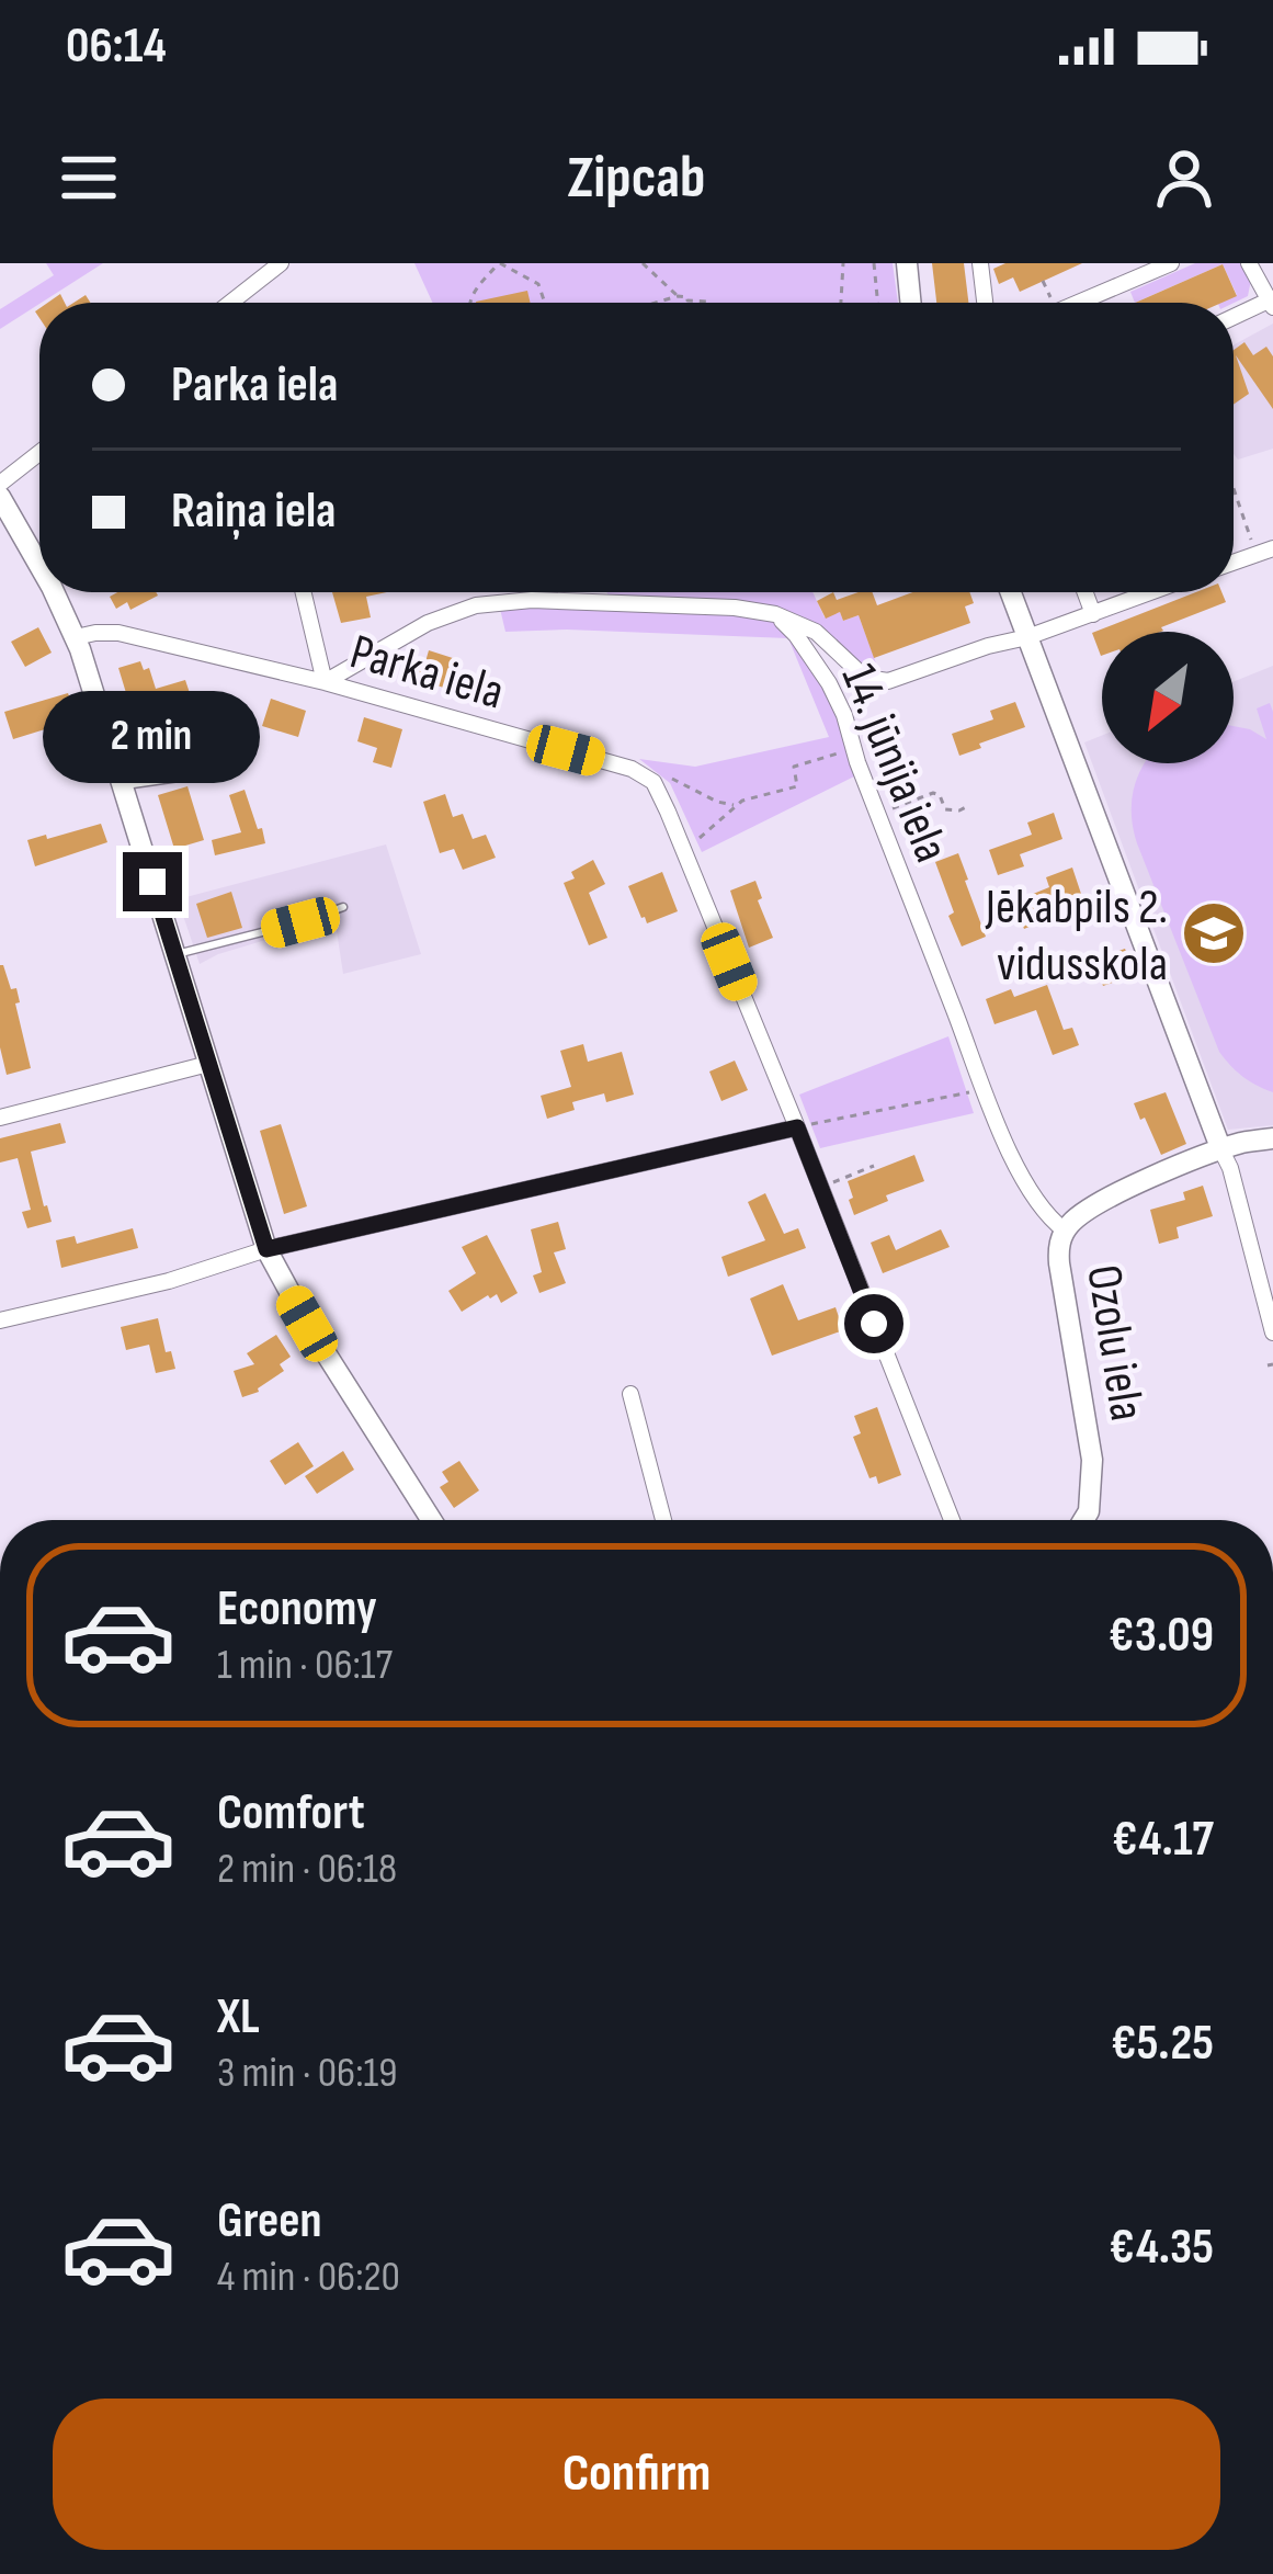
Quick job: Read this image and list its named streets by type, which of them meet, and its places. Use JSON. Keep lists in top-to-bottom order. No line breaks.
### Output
{"streets":{"street":["Parka iela","14. jūnija iela","Ozolu iela"]},"crossings":[["14. jūnija iela","Ozolu iela"]],"places":{"school or university":["Jēkabpils 2. vidusskola"]},"north":"bottom left","page":{"status":"06:14","header":"Zipcab","banner":["Parka iela","Raiņa iela"],"bubble":"2 min","list":[{"name":"Economy","note":"1 min · 06:17","value":"€3.09"},{"name":"Comfort","note":"2 min · 06:18","value":"€4.17"},{"name":"XL","note":"3 min · 06:19","value":"€5.25"},{"name":"Green","note":"4 min · 06:20","value":"€4.35"}],"buttons":"Confirm"}}
